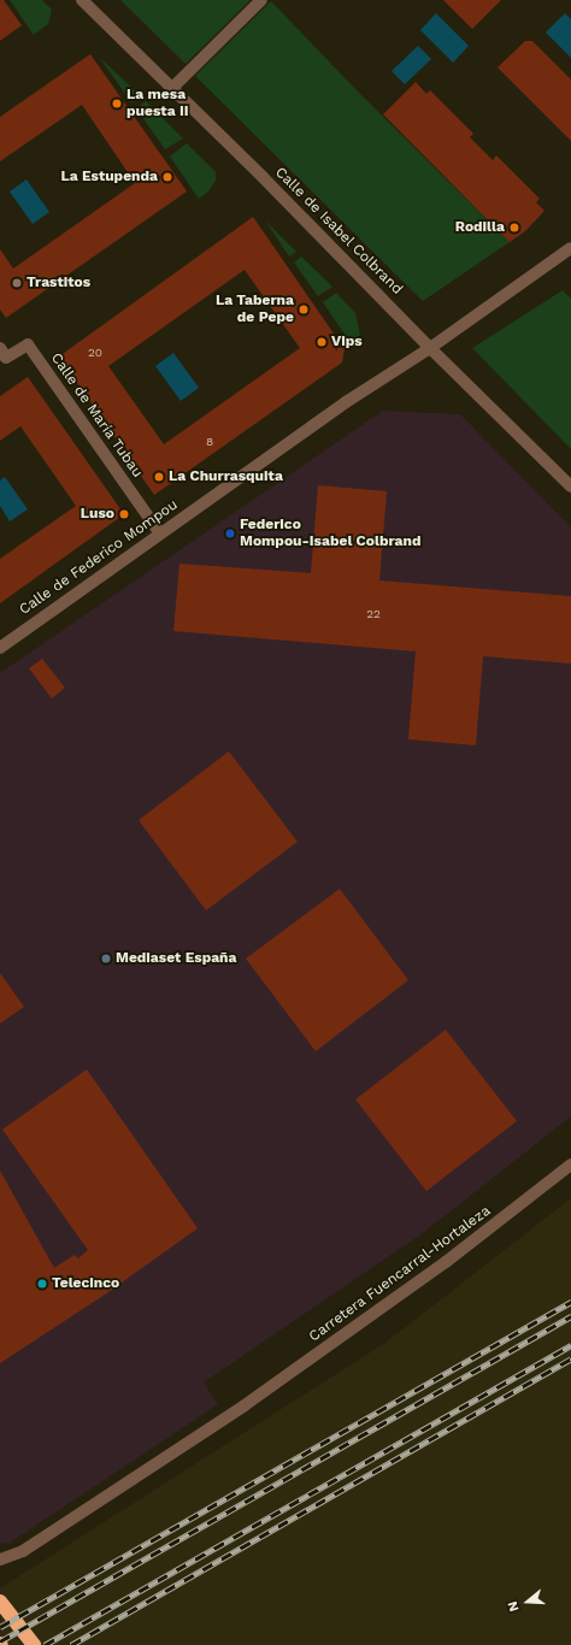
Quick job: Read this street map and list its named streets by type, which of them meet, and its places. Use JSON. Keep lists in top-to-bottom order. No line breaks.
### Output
{"streets":{"street":["Calle de Isabel Colbrand","Calle de María Tubau","Calle de Federico Mompou","Carretera Fuencarral-Hortaleza"]},"crossings":[["Calle de Isabel Colbrand","Calle de Federico Mompou"],["Calle de María Tubau","Calle de Federico Mompou"]],"places":["La mesa puesta II","La Estupenda","Rodilla","Trastitos","La Taberna de Pepe","Vips","La Churrasquita","Luso","Federico Mompou-Isabel Colbrand","Mediaset España","Telecinco"],"house_numbers":["20","8","22"],"north":"left"}
